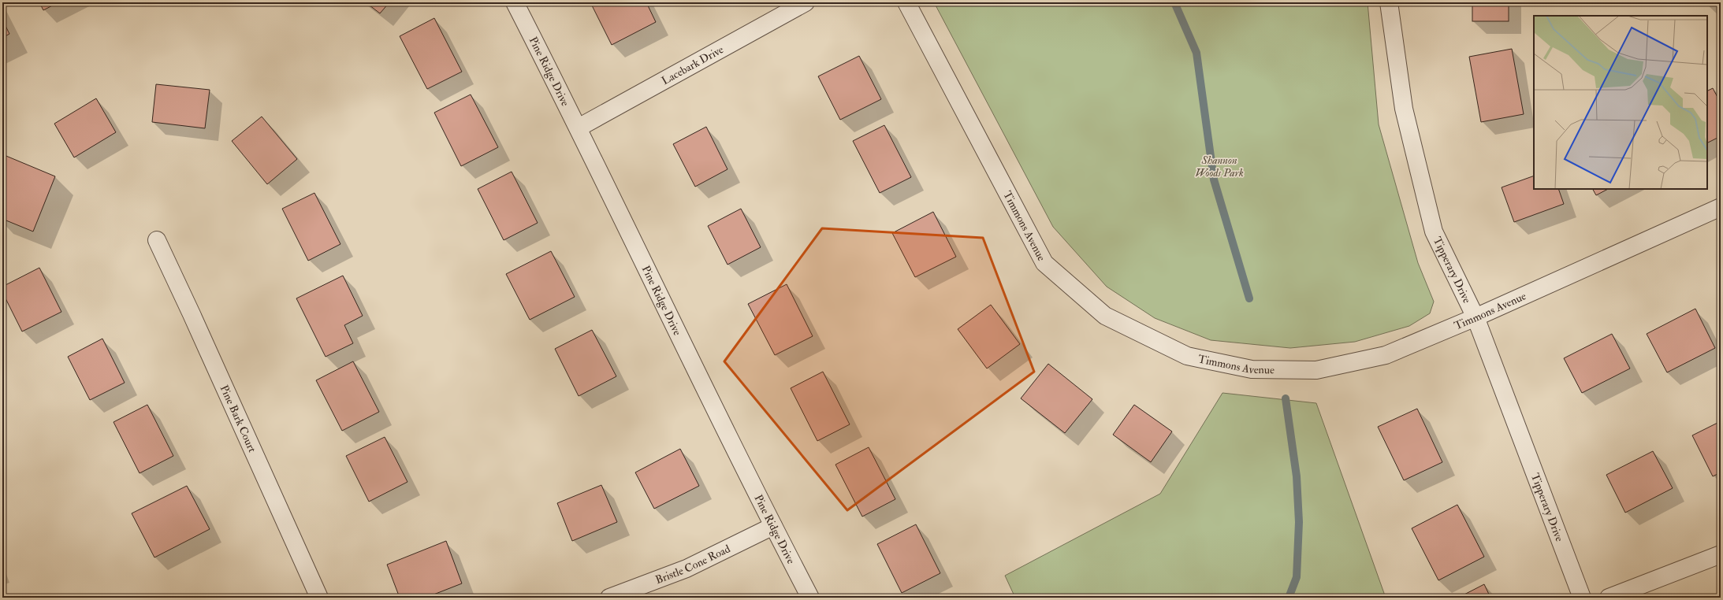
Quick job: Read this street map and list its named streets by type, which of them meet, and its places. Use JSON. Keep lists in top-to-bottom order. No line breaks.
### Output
{"streets":{"street":["Lacebark Drive","Pine Ridge Drive","Timmons Avenue","Tipperary Drive","Pine Bark Court","Bristle Cone Road"]},"crossings":[["Lacebark Drive","Pine Ridge Drive"],["Pine Ridge Drive","Bristle Cone Road"],["Timmons Avenue","Tipperary Drive"]],"parks":["Shannon Woods Park"]}
